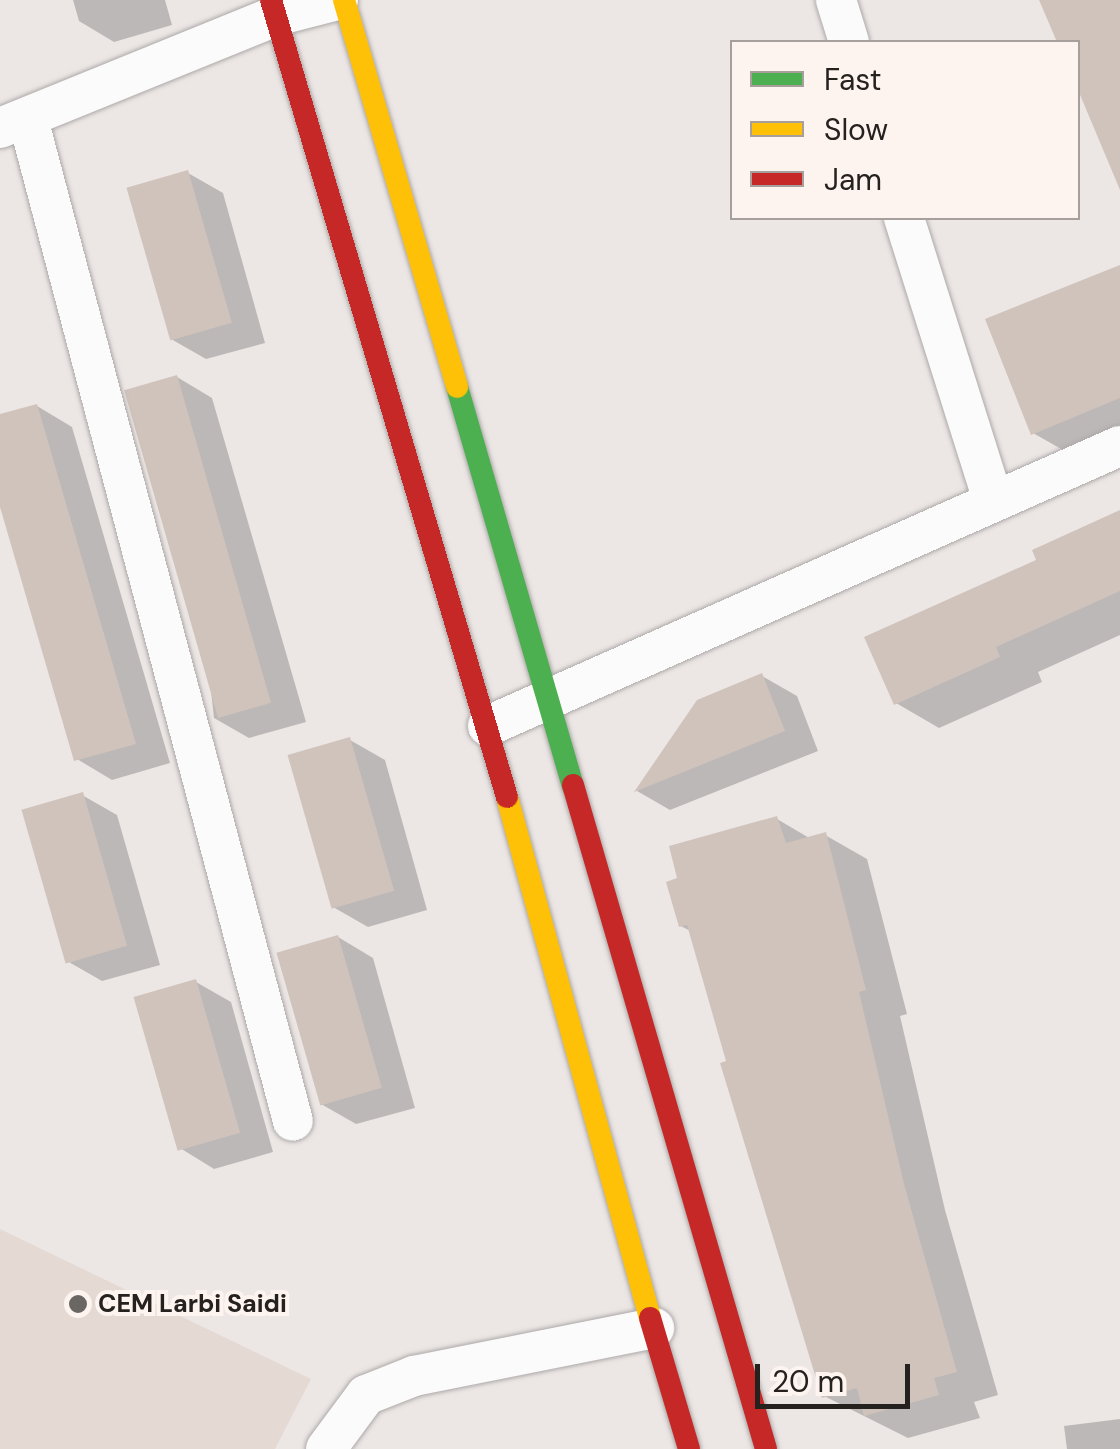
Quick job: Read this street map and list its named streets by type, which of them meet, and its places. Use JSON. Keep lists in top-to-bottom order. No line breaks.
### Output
{"places":["CEM Larbi Saidi"],"legend":["Fast","Slow","Jam"],"scale_bar":"20 m"}
